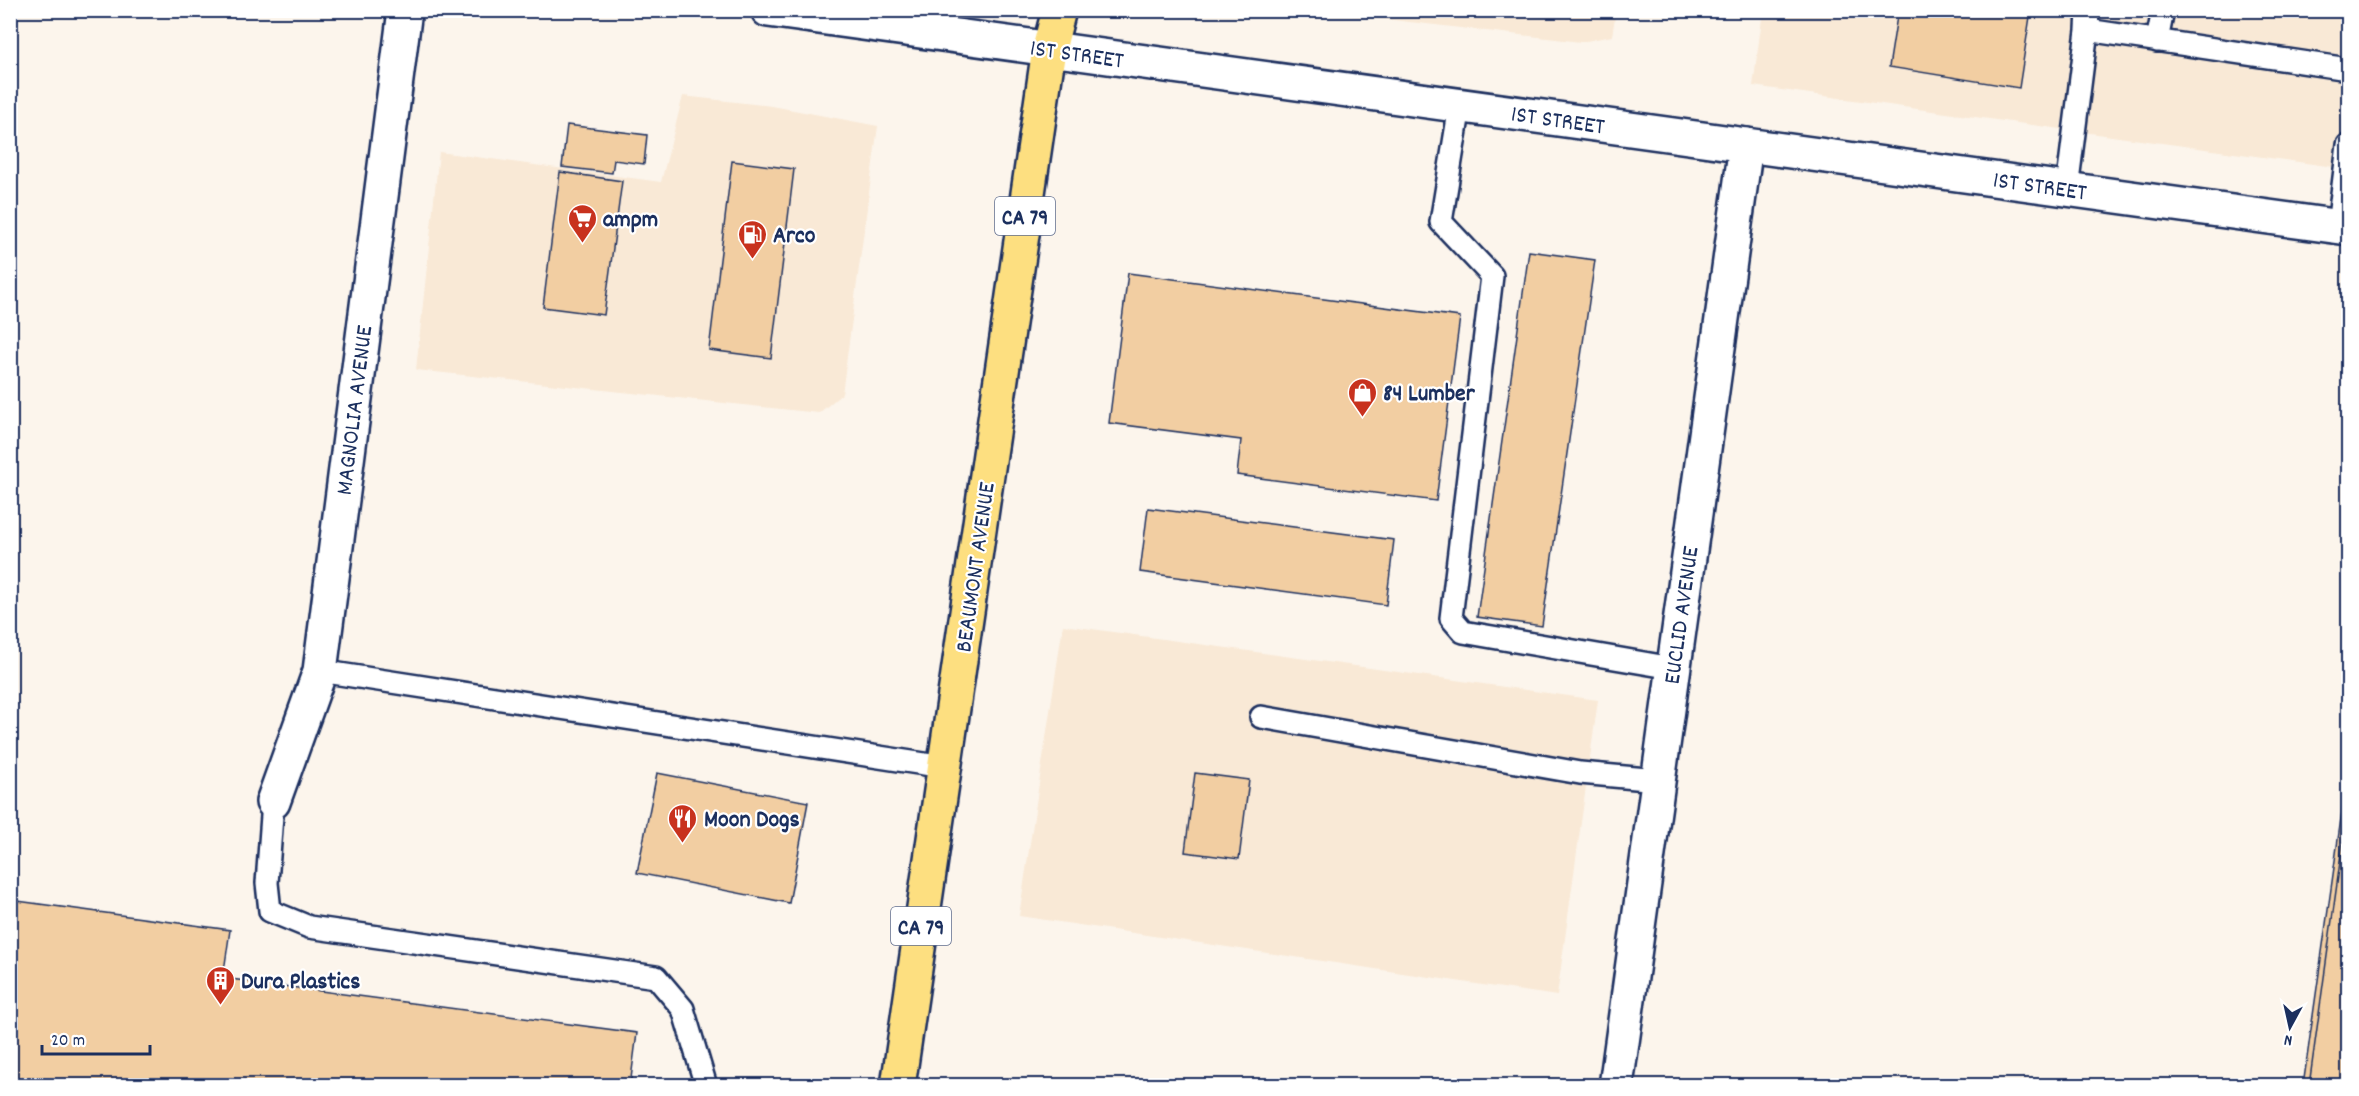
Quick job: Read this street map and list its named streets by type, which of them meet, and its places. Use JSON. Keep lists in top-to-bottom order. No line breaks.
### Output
{"streets":{"highway":["CA 79","BEAUMONT AVENUE"],"street":["1ST STREET","MAGNOLIA AVENUE","EUCLID AVENUE"]},"crossings":[["1ST STREET","CA 79"],["1ST STREET","BEAUMONT AVENUE"],["1ST STREET","EUCLID AVENUE"],["CA 79","BEAUMONT AVENUE"]],"places":{"supermarket":["ampm"],"fuel station":["Arco"],"shop":["84 Lumber"],"restaurant":["Moon Dogs"],"building":["Dura Plastics"]},"scale_bar":"20 m","north":"bottom"}
